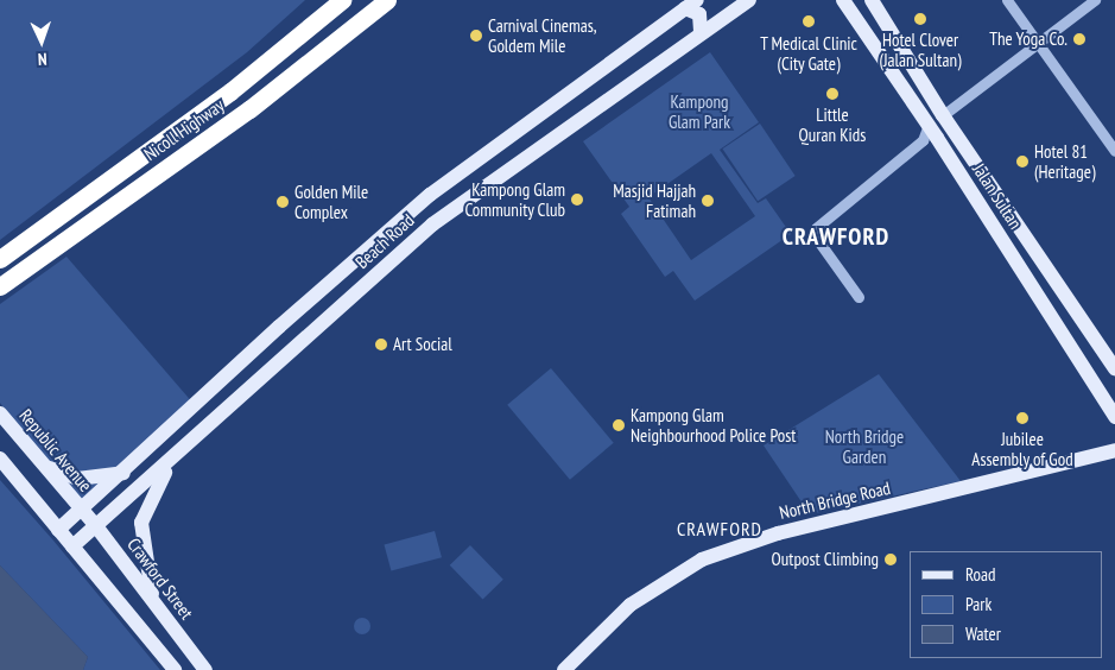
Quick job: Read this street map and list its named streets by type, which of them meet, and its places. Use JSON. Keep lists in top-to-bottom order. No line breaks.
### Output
{"streets":{"highway":["Nicoll Highway"],"main road":["Jalan Sultan","Beach Road","Republic Avenue","North Bridge Road","Crawford Street"]},"crossings":[["Beach Road","Republic Avenue"],["Beach Road","Crawford Street"],["Republic Avenue","Crawford Street"]],"districts":["CRAWFORD","CRAWFORD"],"parks":["Kampong Glam Park","North Bridge Garden"],"places":["Hotel Clover (Jalan Sultan)","T Medical Clinic (City Gate)","Carnival Cinemas, Goldem Mile","The Yoga Co.","Little Quran Kids","Hotel 81 (Heritage)","Kampong Glam Community Club","Masjid Hajjah Fatimah","Golden Mile Complex","Art Social","Jubilee Assembly of God","Kampong Glam Neighbourhood Police Post","Outpost Climbing"],"legend":["Road","Park","Water"],"north":"bottom"}
